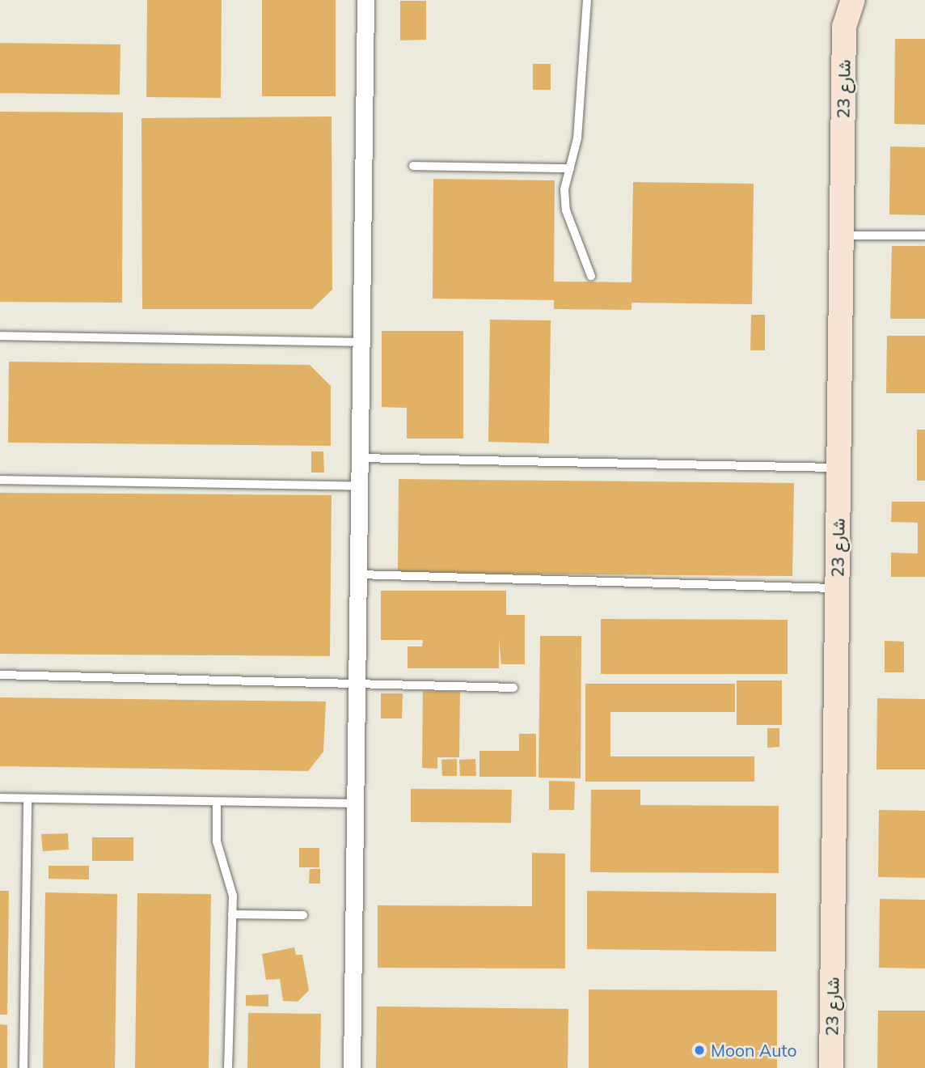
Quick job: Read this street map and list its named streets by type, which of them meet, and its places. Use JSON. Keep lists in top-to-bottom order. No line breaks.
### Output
{"streets":{"street":["شارع 23"]},"places":["Moon Auto"]}
